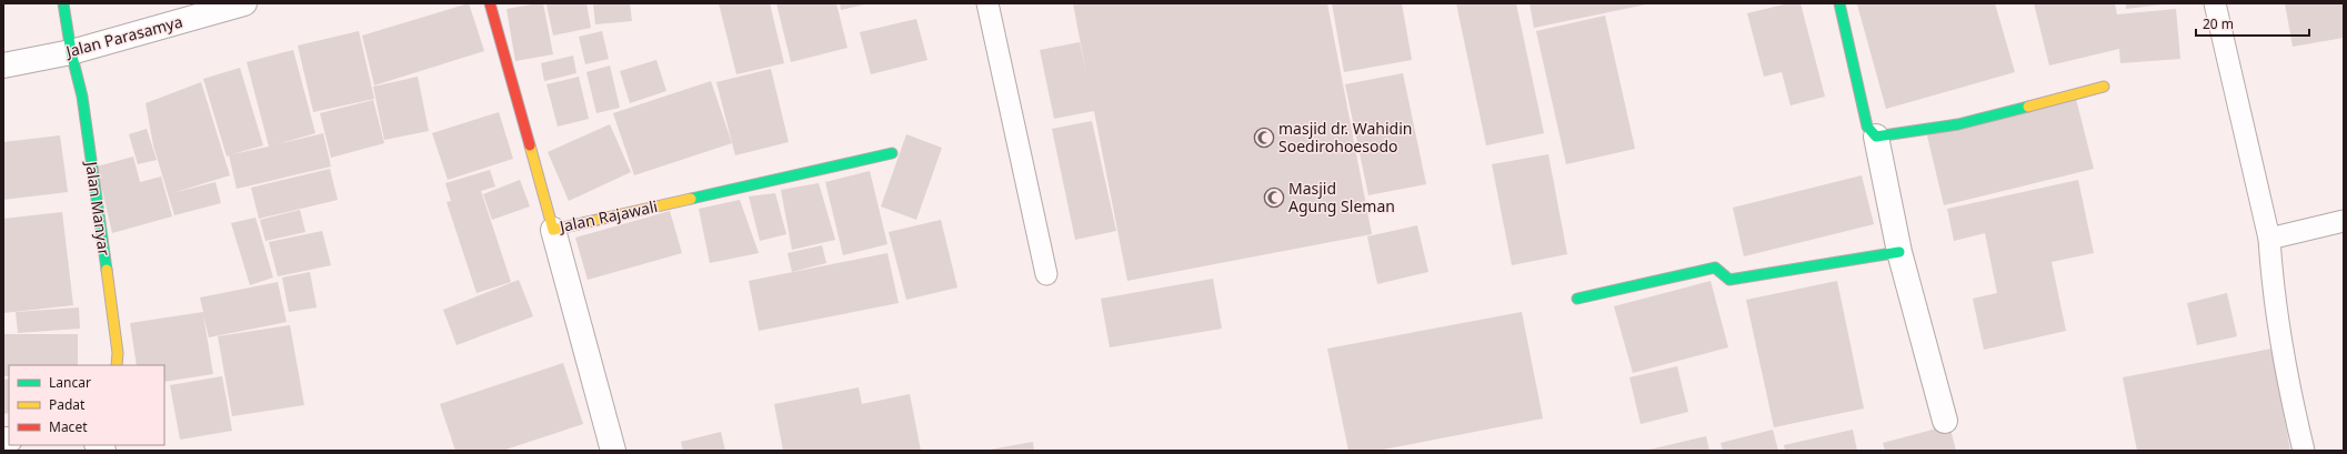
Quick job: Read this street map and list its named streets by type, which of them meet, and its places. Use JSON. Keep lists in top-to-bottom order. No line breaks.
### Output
{"streets":{"street":["Jalan Parasamya","Jalan Manyar","Jalan Rajawali"]},"crossings":[["Jalan Parasamya","Jalan Manyar"]],"places":{"mosque":["masjid dr. Wahidin Soedirohoesodo","Masjid Agung Sleman"]},"legend":["Lancar","Padat","Macet"],"scale_bar":"20 m"}
